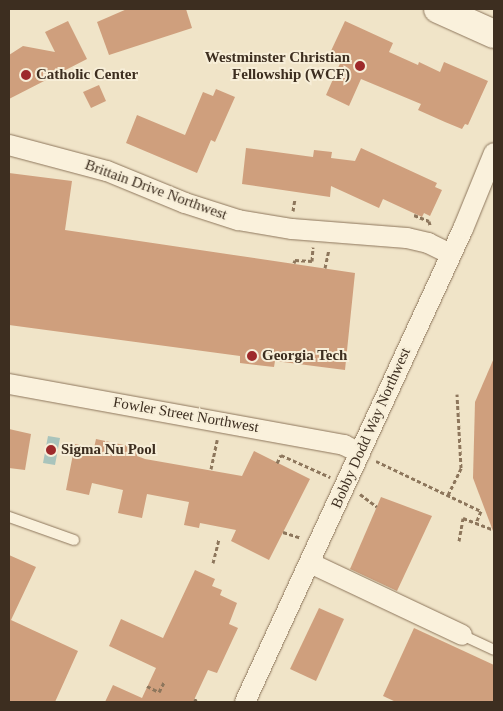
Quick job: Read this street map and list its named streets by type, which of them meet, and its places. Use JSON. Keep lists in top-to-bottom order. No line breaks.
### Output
{"streets":{"street":["Brittain Drive Northwest","Fowler Street Northwest","Bobby Dodd Way Northwest"]},"crossings":[["Brittain Drive Northwest","Bobby Dodd Way Northwest"],["Fowler Street Northwest","Bobby Dodd Way Northwest"]],"places":["Westminster Christian Fellowship (WCF)","Catholic Center","Georgia Tech","Sigma Nu Pool"]}
